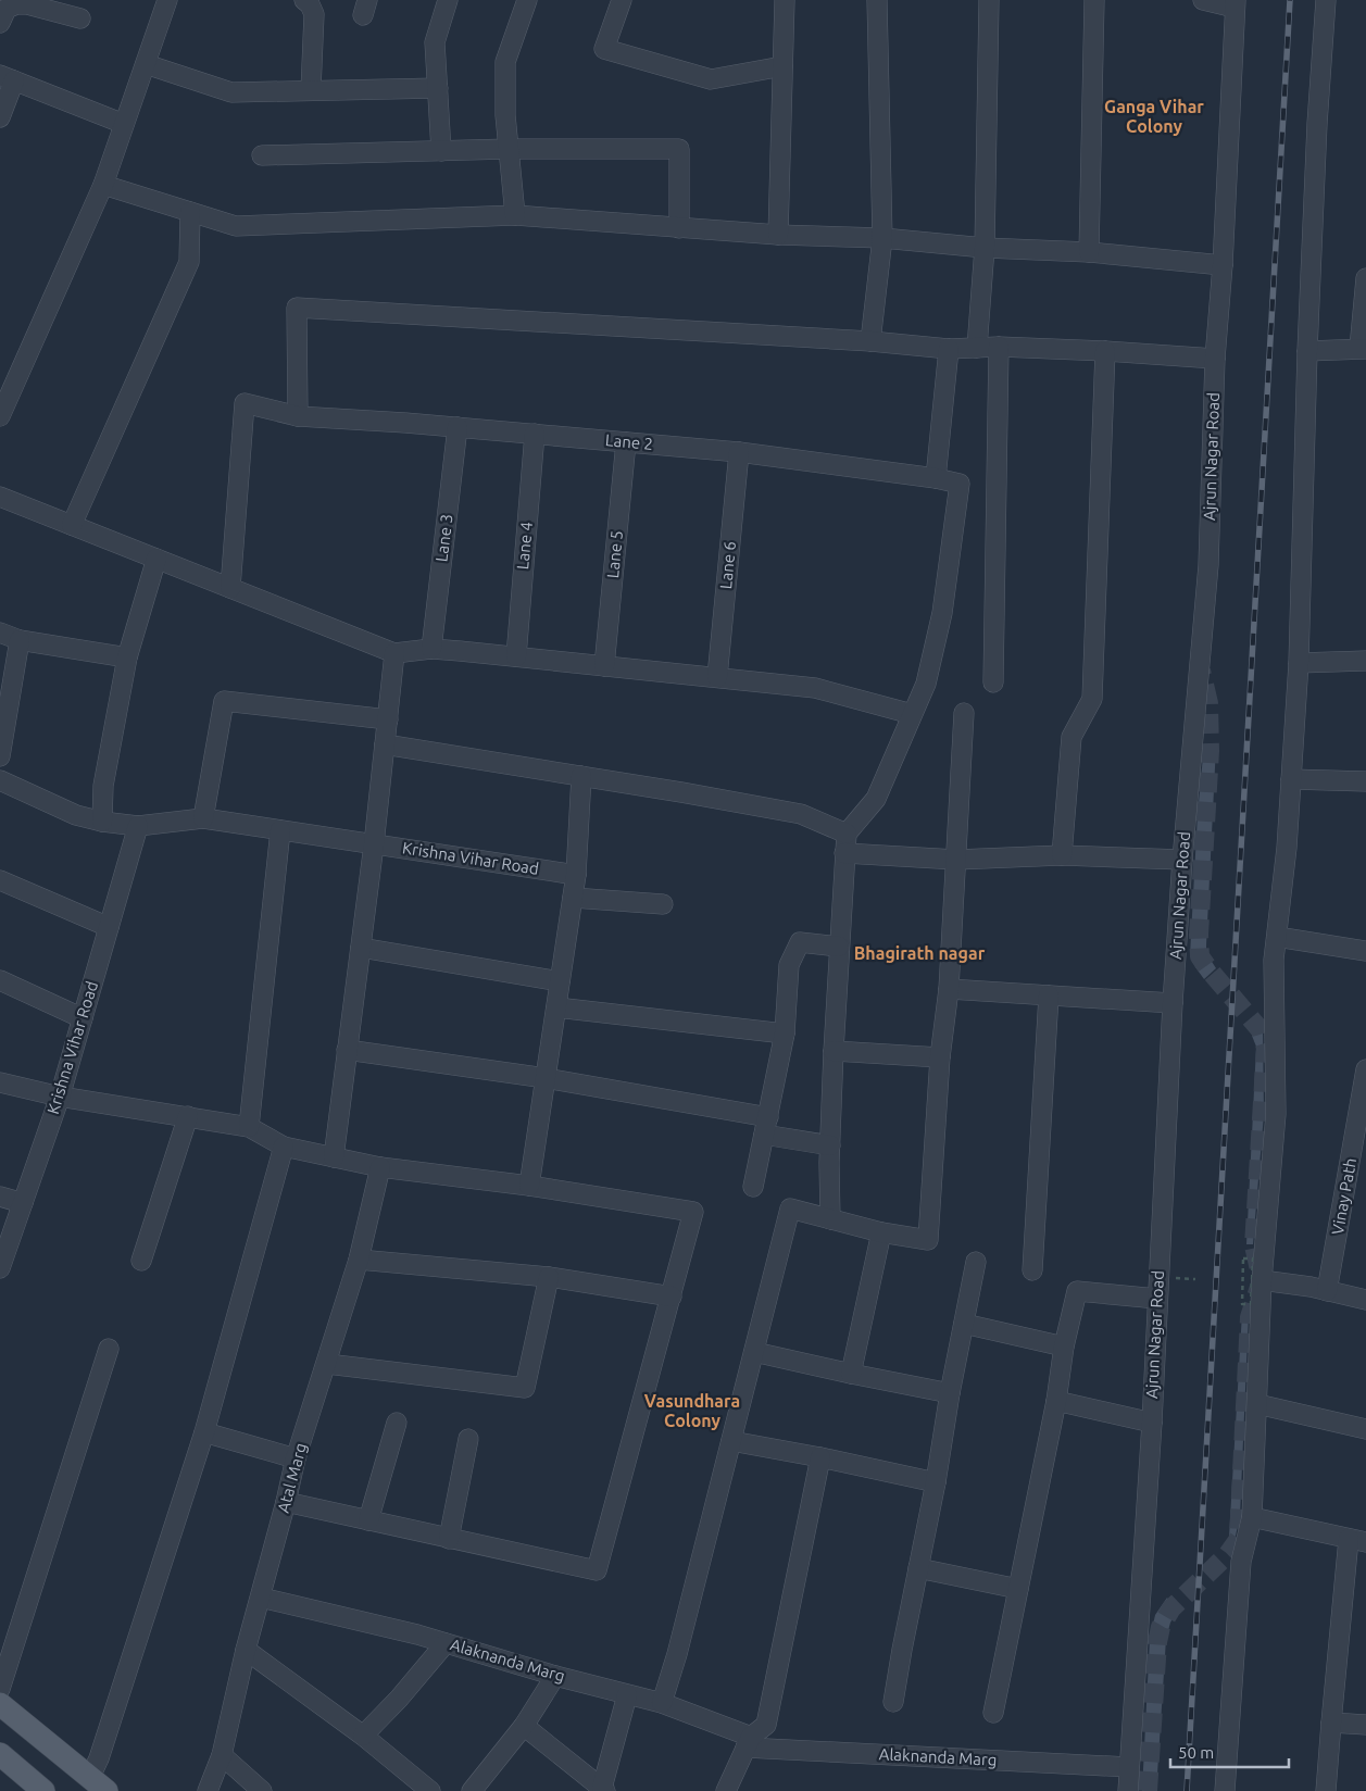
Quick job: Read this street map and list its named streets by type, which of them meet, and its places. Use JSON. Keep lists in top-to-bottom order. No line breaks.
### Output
{"streets":{"street":["Lane 2","Ajrun Nagar Road","Lane 3","Lane 4","Lane 5","Lane 6","Krishna Vihar Road","Vinay Path","Atal Marg","Alaknanda Marg"]},"crossings":[["Lane 2","Lane 3"],["Lane 2","Lane 4"],["Lane 2","Lane 5"],["Lane 2","Lane 6"],["Ajrun Nagar Road","Alaknanda Marg"],["Atal Marg","Alaknanda Marg"]],"districts":["Ganga Vihar Colony","Bhagirath nagar","Vasundhara Colony"],"scale_bar":"50 m"}
